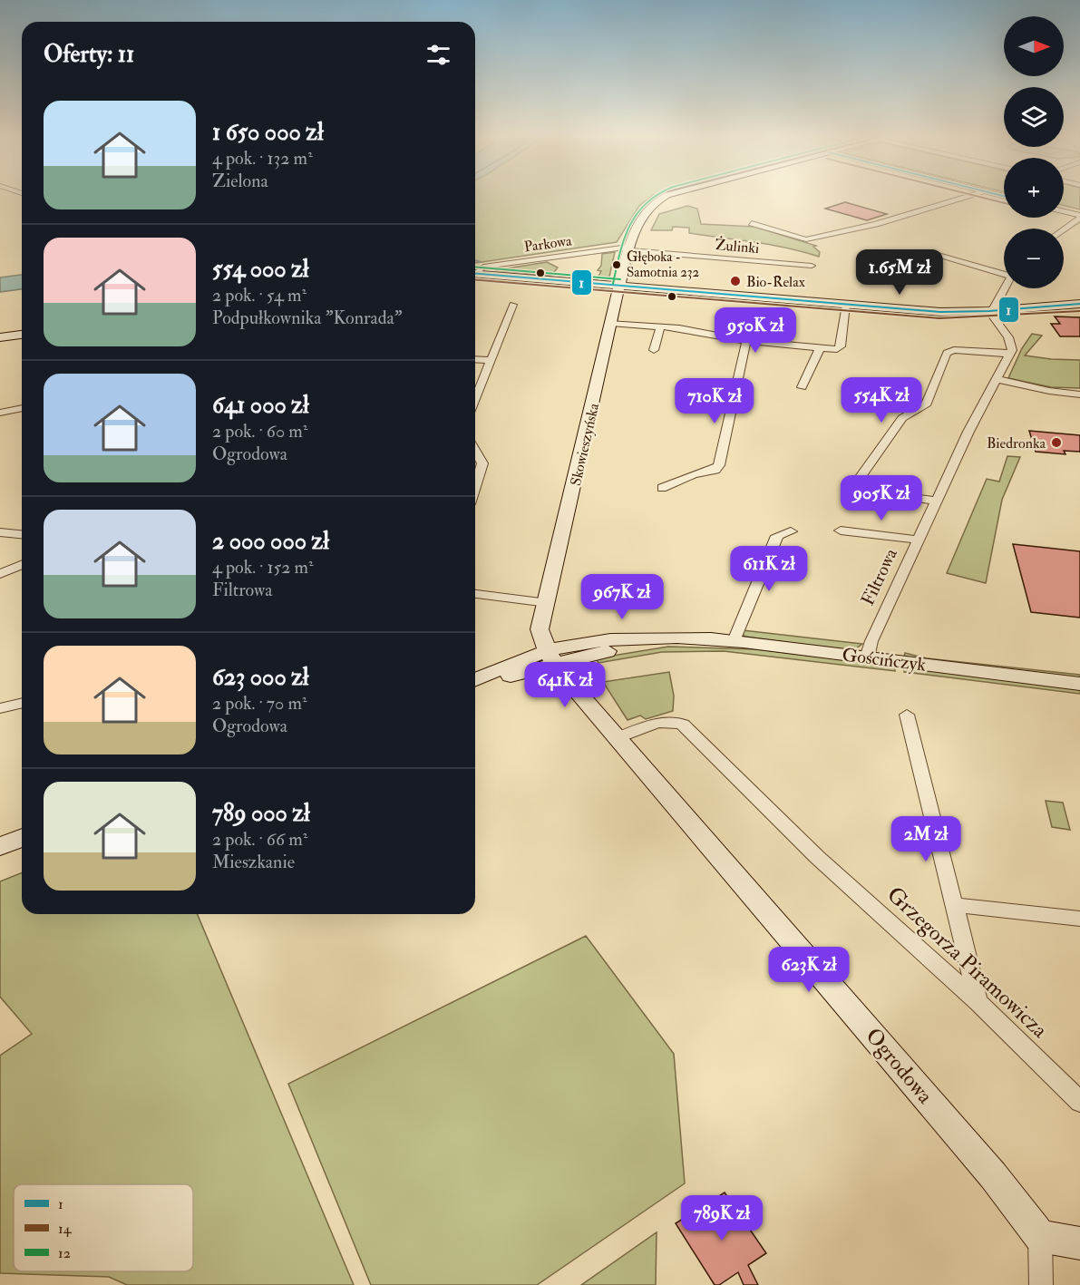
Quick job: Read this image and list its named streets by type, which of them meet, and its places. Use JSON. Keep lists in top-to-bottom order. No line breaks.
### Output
{"streets":{"main road":["Skowieszyńska","Gościńczyk","Ogrodowa"],"street":["Parkowa","Żulinki","Filtrowa","Grzegorza Piramowicza"]},"crossings":[["Parkowa","Żulinki"],["Parkowa","Skowieszyńska"],["Żulinki","Skowieszyńska"],["Skowieszyńska","Gościńczyk"],["Skowieszyńska","Ogrodowa"],["Filtrowa","Gościńczyk"],["Gościńczyk","Ogrodowa"],["Grzegorza Piramowicza","Ogrodowa"]],"places":["Głęboka - Samotnia 232","Bio-Relax","Biedronka"],"lines":["transit line 14","transit line 12","transit line 1"],"legend":["1","14","12"],"north":"right","page":{"map_buttons":["+","−"],"heading":"Oferty: 11","list":[{"name":"1 650 000 zł","note":"4 pok. · 132 m² · Zielona"},{"name":"554 000 zł","note":"2 pok. · 54 m² · Podpułkownika \"Konrada\""},{"name":"641 000 zł","note":"2 pok. · 60 m² · Ogrodowa"},{"name":"2 000 000 zł","note":"4 pok. · 152 m² · Filtrowa"},{"name":"623 000 zł","note":"2 pok. · 70 m² · Ogrodowa"},{"name":"789 000 zł","note":"2 pok. · 66 m² · Mieszkanie"}],"price":["1.65M zł","950K zł","554K zł","710K zł","905K zł","611K zł","967K zł","641K zł","2M zł","623K zł","789K zł"]}}
